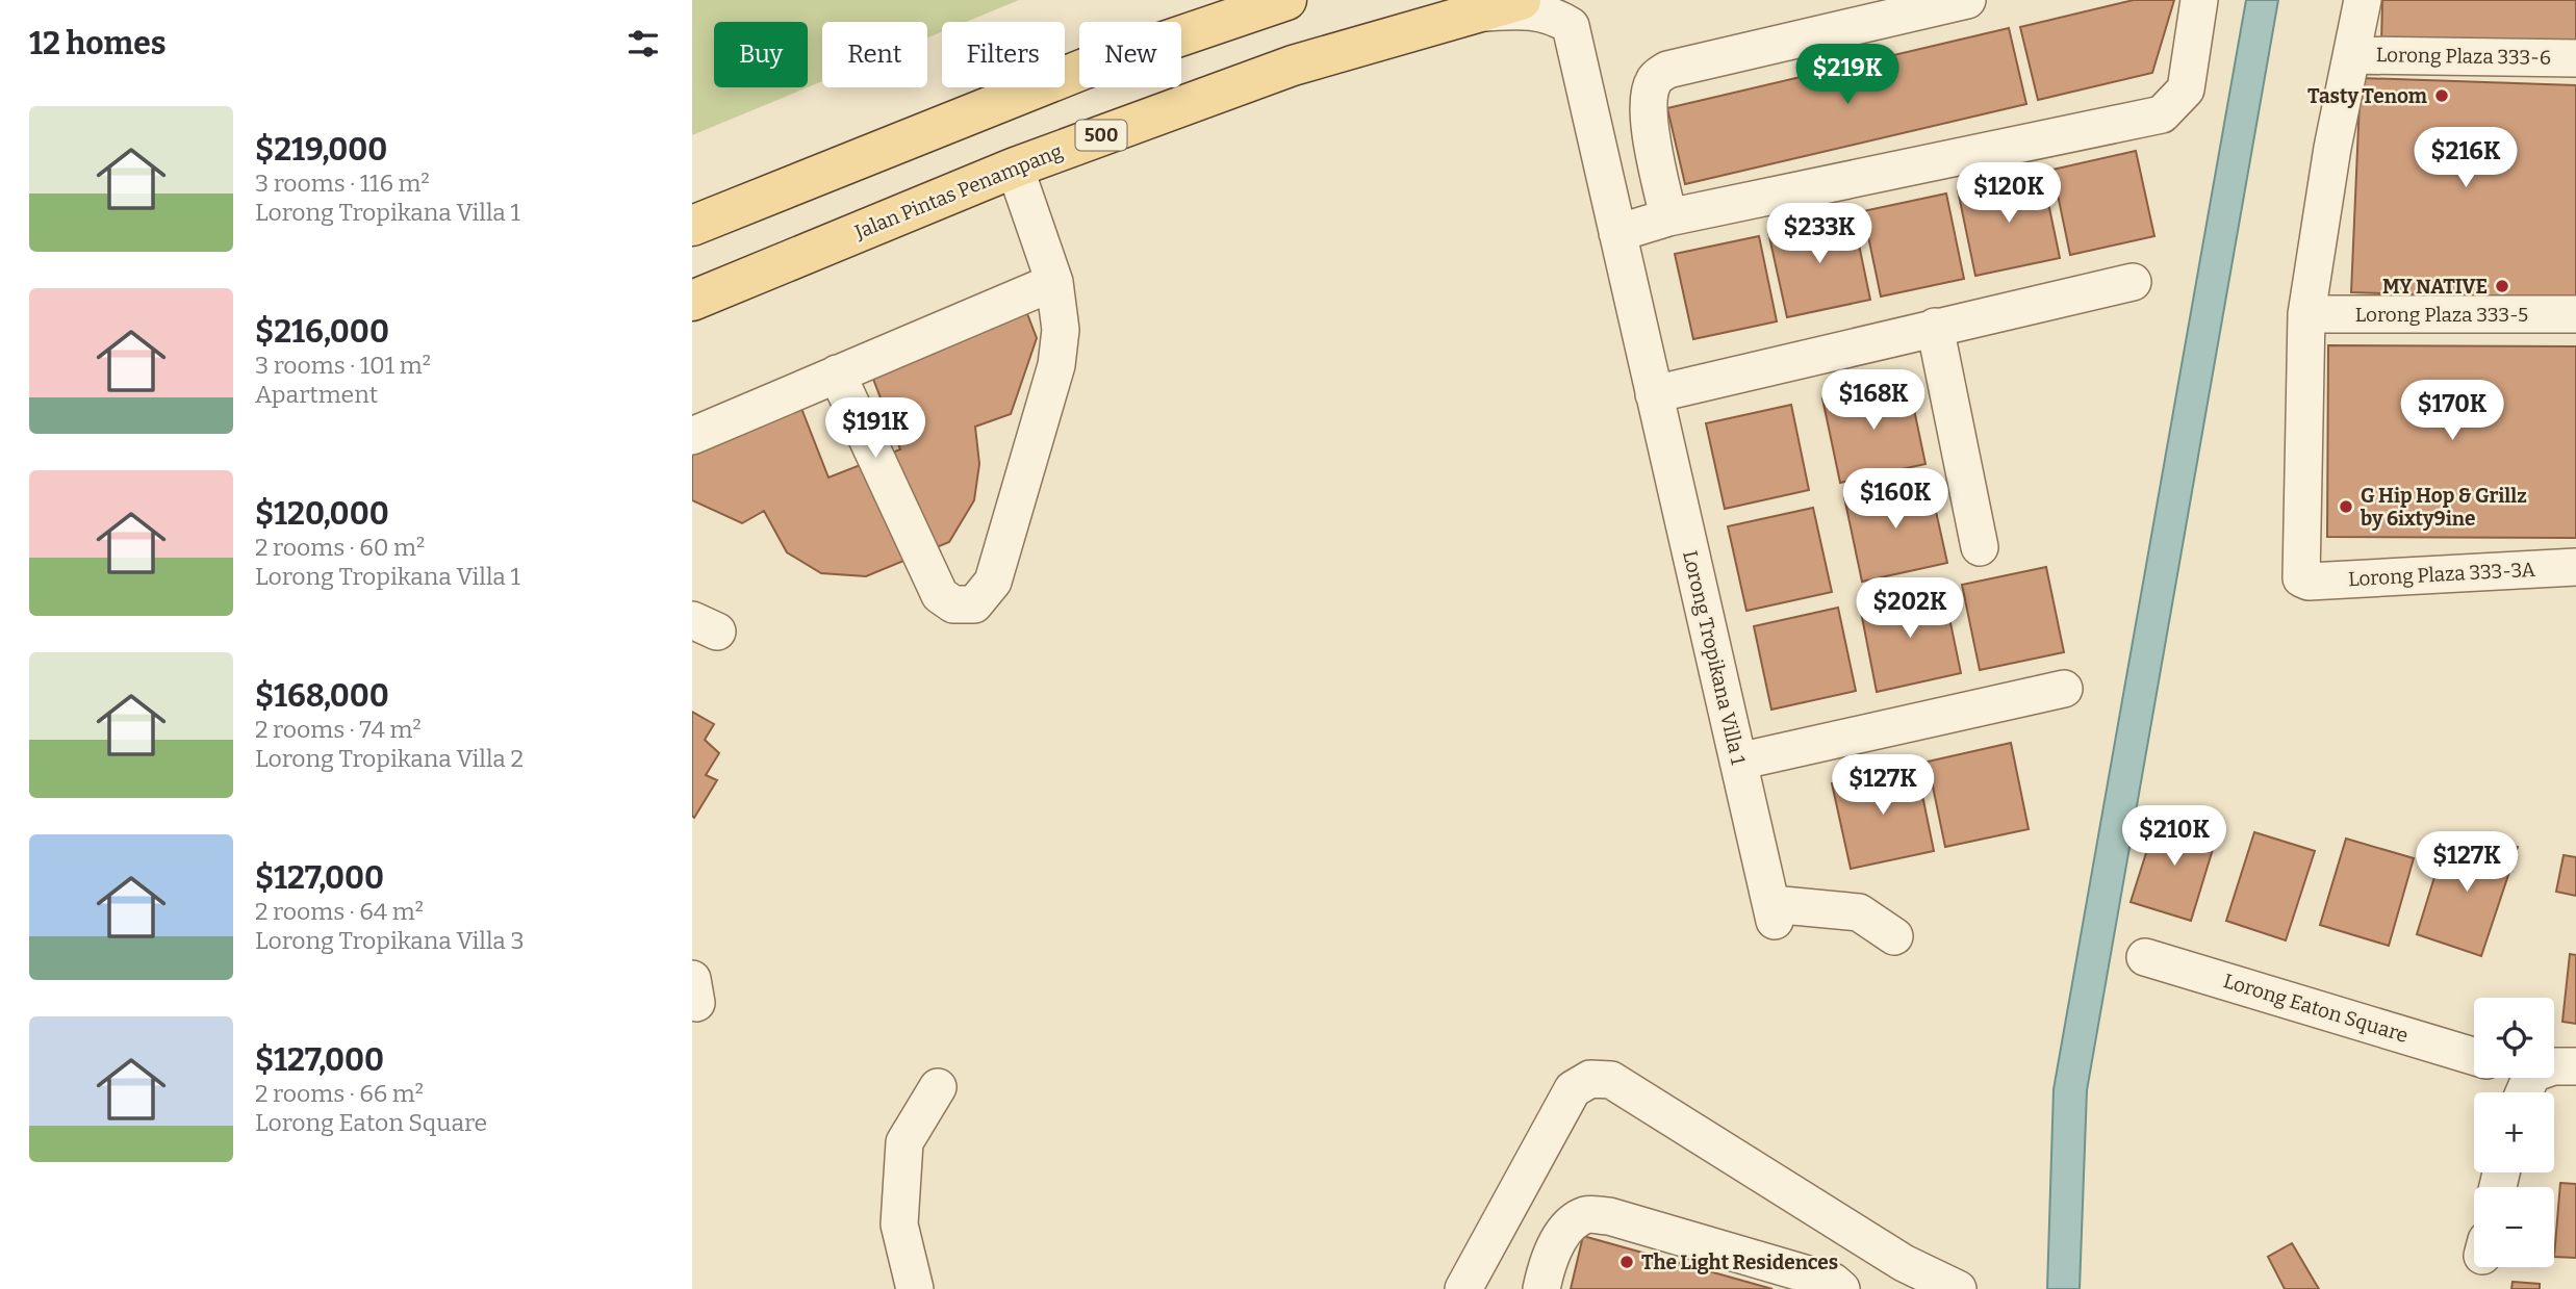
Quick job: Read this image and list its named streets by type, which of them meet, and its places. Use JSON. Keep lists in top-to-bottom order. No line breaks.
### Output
{"streets":{"main road":["500","Jalan Pintas Penampang"],"street":["Lorong Plaza 333-6","Lorong Plaza 333-5","Lorong Plaza 333-3A","Lorong Tropikana Villa 1","Lorong Eaton Square"]},"crossings":[["Lorong Plaza 333-5","Lorong Plaza 333-3A"]],"places":["Tasty Tenom","MY NATIVE","G Hip Hop & Grillz by 6ixty9ine","The Light Residences"],"page":{"heading":"12 homes","chip":["Buy","Rent","Filters","New"],"price":["$219K","$216K","$120K","$233K","$168K","$170K","$191K","$160K","$202K","$127K","$210K","$127K"],"list":[{"name":"$219,000","note":"3 rooms · 116 m² · Lorong Tropikana Villa 1"},{"name":"$216,000","note":"3 rooms · 101 m² · Apartment"},{"name":"$120,000","note":"2 rooms · 60 m² · Lorong Tropikana Villa 1"},{"name":"$168,000","note":"2 rooms · 74 m² · Lorong Tropikana Villa 2"},{"name":"$127,000","note":"2 rooms · 64 m² · Lorong Tropikana Villa 3"},{"name":"$127,000","note":"2 rooms · 66 m² · Lorong Eaton Square"}],"map_buttons":["+","−"]}}
